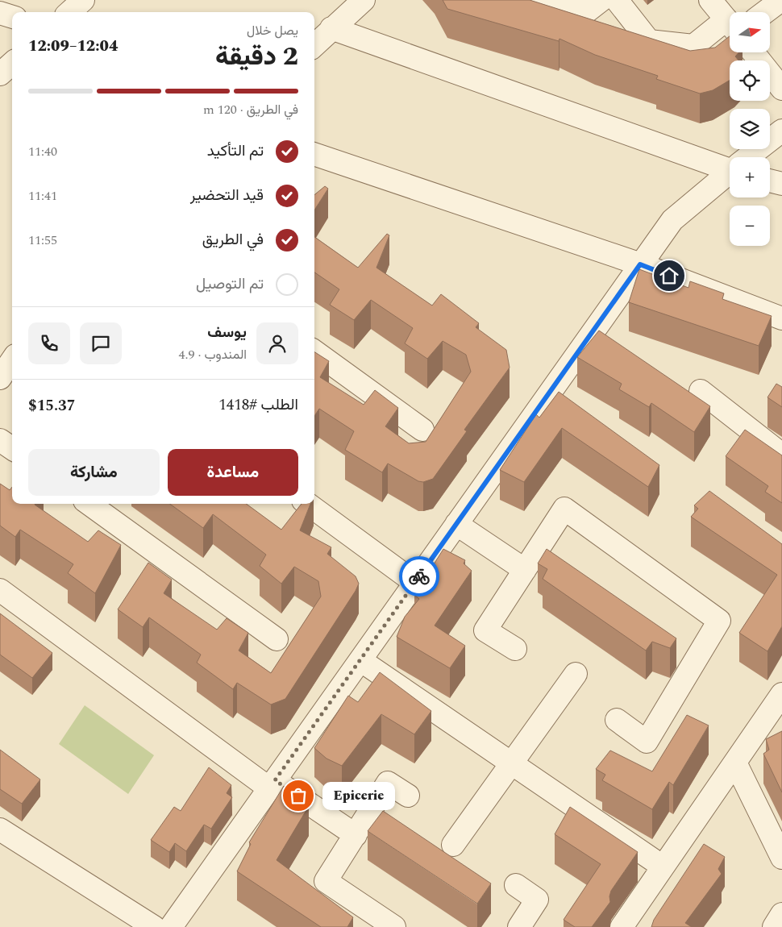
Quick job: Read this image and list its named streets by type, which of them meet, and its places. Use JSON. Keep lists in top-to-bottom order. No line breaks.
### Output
{"places":["Epicerie"],"north":"right","page":{"map_buttons":["+","−"],"heading":["2 دقيقة","يصل خلال","12:04–12:09"],"panel":["يوسف","المندوب · 4.9","الطلب #1418","$15.37"],"bar":"في الطريق · 120 m","list":[["تم التأكيد","11:40"],["قيد التحضير","11:41"],["في الطريق","11:55"],"تم التوصيل"],"buttons":["مساعدة","مشاركة"],"bubble":"Epicerie"}}
